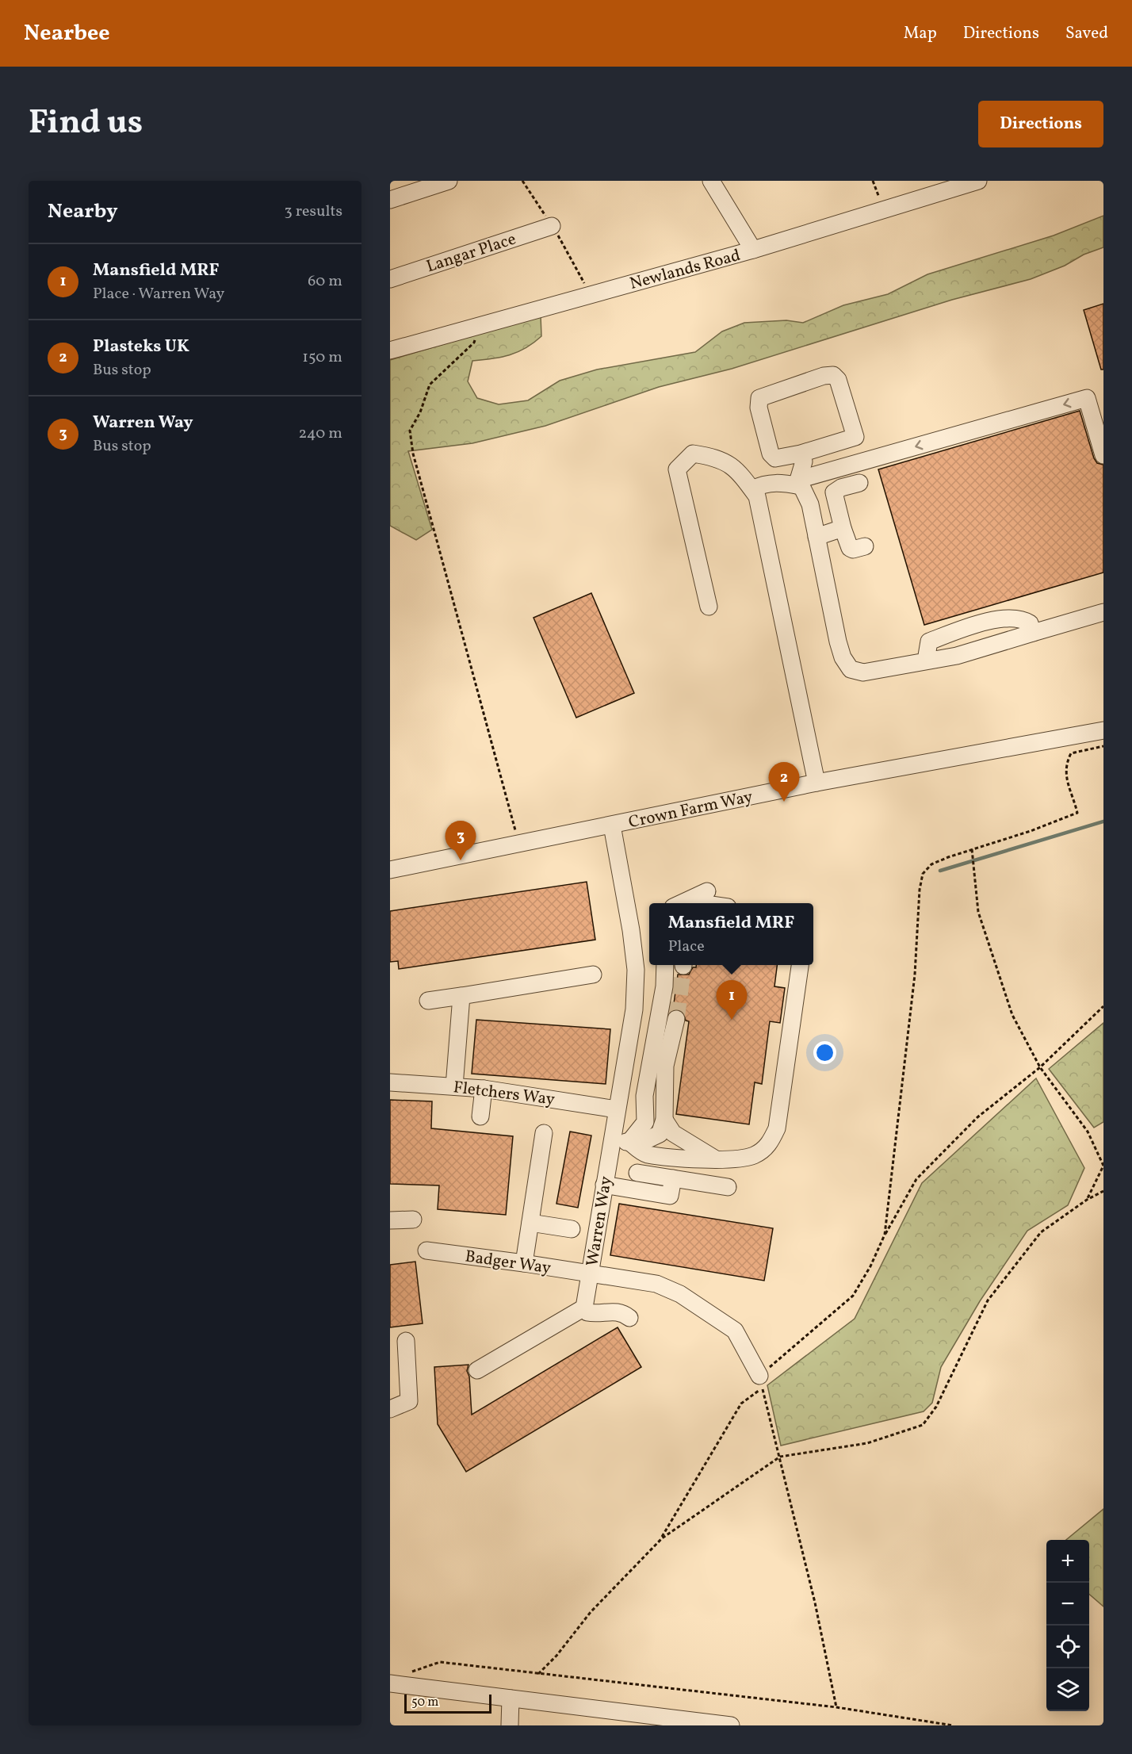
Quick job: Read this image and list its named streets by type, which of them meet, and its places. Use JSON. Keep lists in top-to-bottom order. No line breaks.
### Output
{"streets":{"street":["Langar Place","Newlands Road","Crown Farm Way","Fletchers Way","Warren Way","Badger Way"]},"crossings":[["Crown Farm Way","Warren Way"],["Fletchers Way","Warren Way"],["Warren Way","Badger Way"]],"scale_bar":"50 m","page":{"header":"Nearbee","nav":["Map","Directions","Saved"],"title":"Find us","buttons":"Directions","heading":["Nearby","3 results"],"list":[{"mark":"1","name":"Mansfield MRF","note":"Place · Warren Way","value":"60 m"},{"mark":"2","name":"Plasteks UK","note":"Bus stop","value":"150 m"},{"mark":"3","name":"Warren Way","note":"Bus stop","value":"240 m"}],"pins":["2","3","1"],"popup":["Mansfield MRF","Place"],"map_buttons":["+","−"],"scale":"50 m"}}
